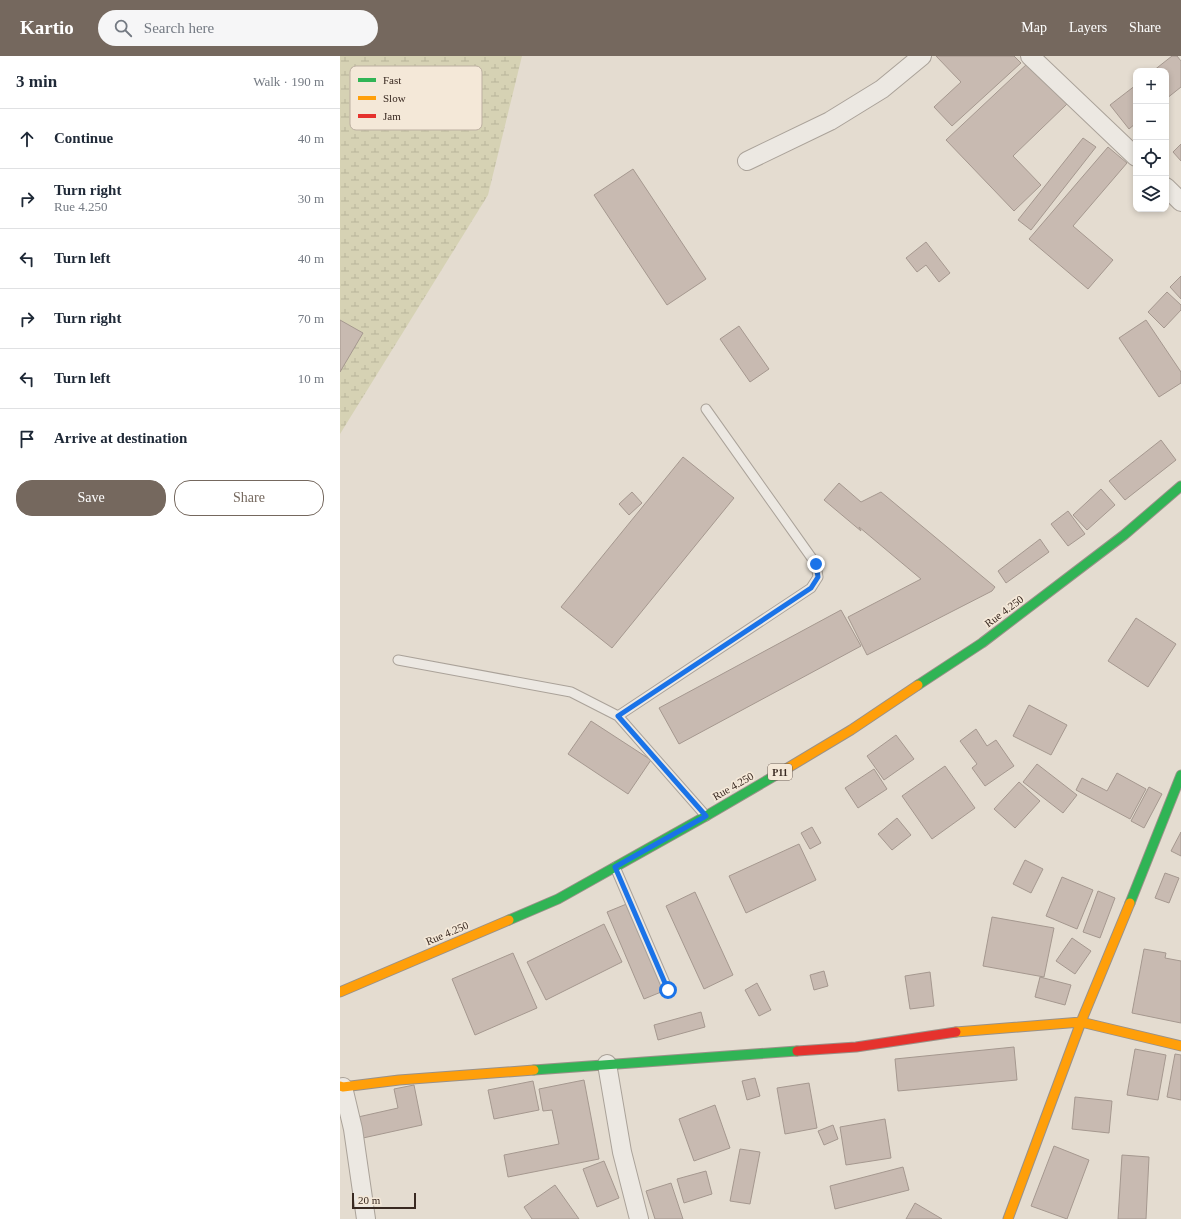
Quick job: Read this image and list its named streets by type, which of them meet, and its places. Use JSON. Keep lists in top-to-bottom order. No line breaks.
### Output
{"streets":{"street":["Rue 4.250","P11"]},"legend":["Fast","Slow","Jam"],"scale_bar":"20 m","page":{"header":"Kartio","search":"Search here","nav":["Map","Layers","Share"],"heading":["3 min","Walk · 190 m"],"map_buttons":["+","−"],"list":[["Continue","40 m"],["Turn right","Rue 4.250","30 m"],["Turn left","40 m"],["Turn right","70 m"],["Turn left","10 m"],"Arrive at destination"],"buttons":["Save","Share"],"scale":"20 m"}}
